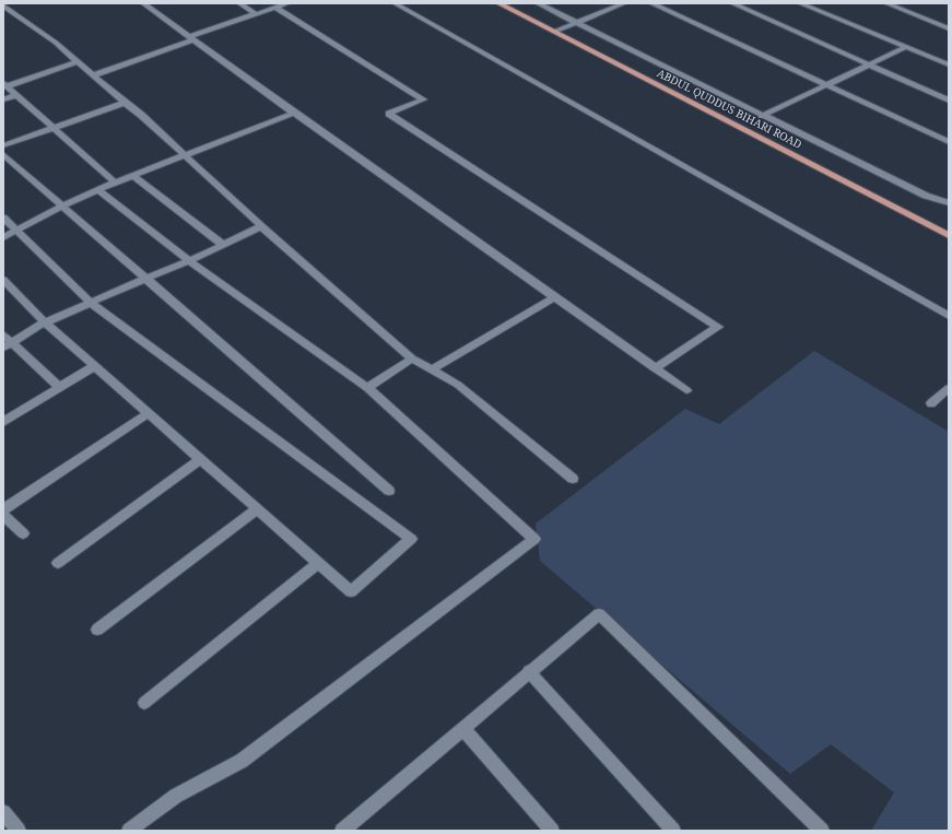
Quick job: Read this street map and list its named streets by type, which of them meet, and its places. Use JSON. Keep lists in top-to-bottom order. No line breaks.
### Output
{"streets":{"main road":["ABDUL QUDDUS BIHARI ROAD"]}}
